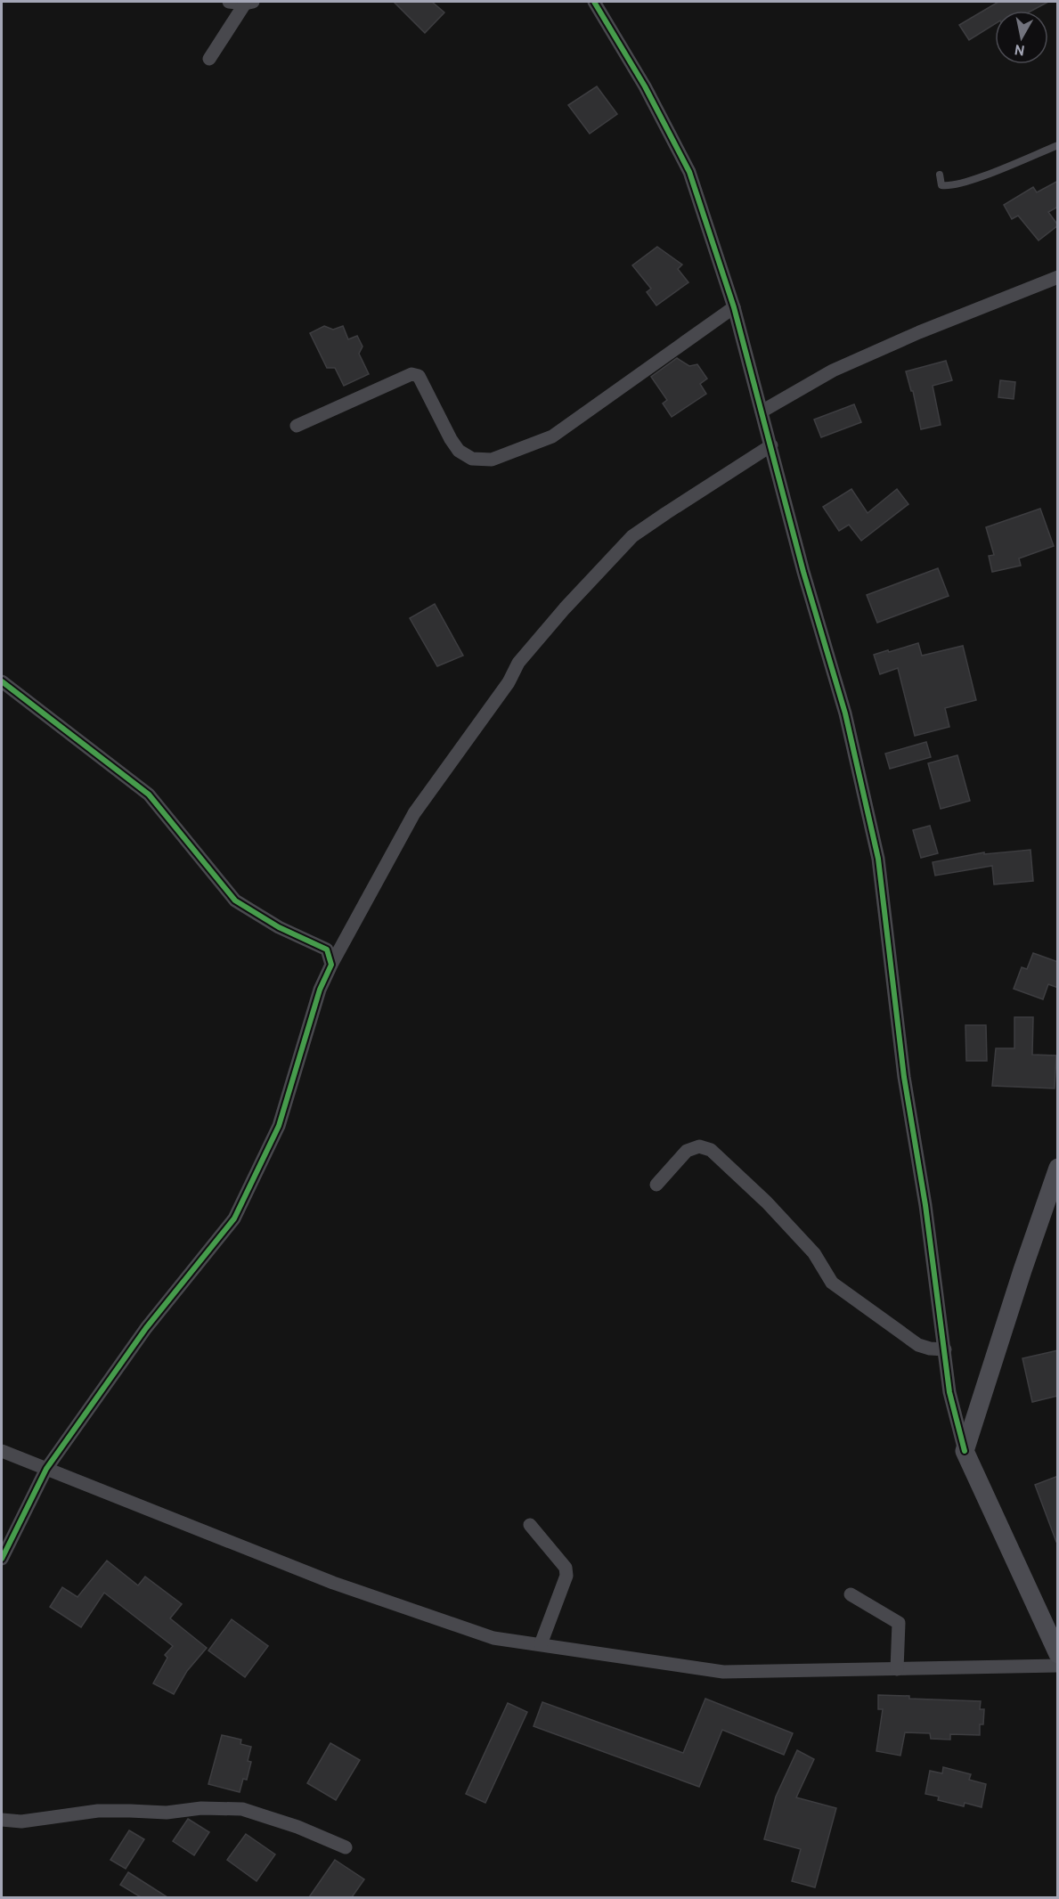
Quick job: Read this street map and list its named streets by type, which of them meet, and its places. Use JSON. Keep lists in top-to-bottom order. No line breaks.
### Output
{"north":"bottom"}
